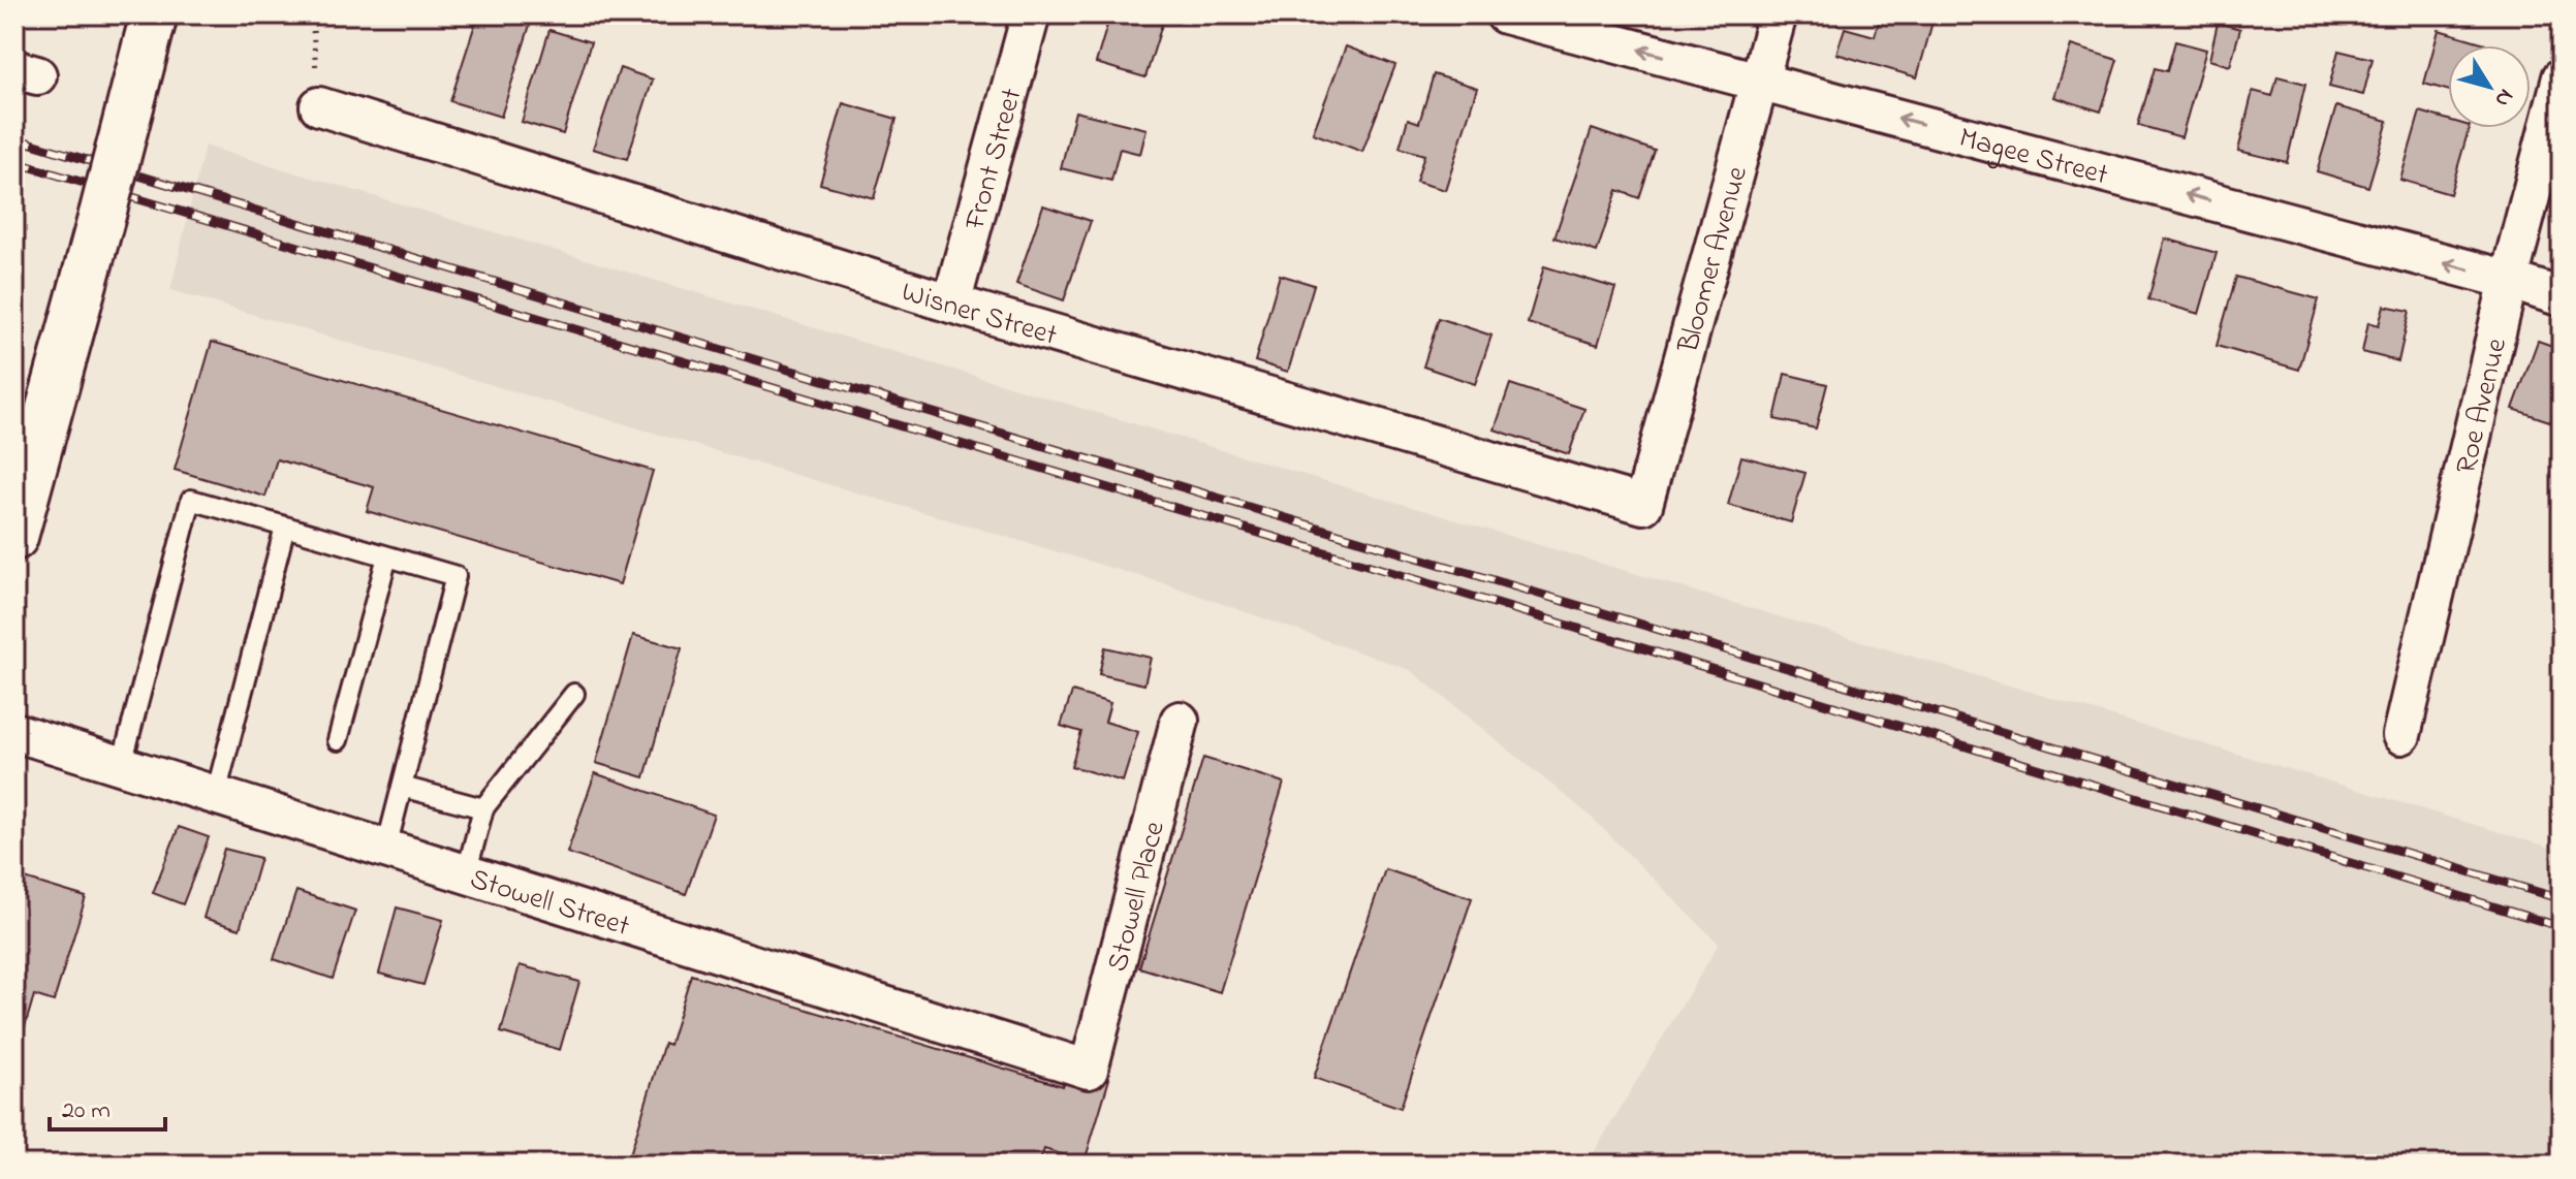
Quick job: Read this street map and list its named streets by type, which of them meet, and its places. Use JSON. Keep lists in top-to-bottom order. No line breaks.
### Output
{"streets":{"street":["Magee Street","Front Street","Bloomer Avenue","Wisner Street","Roe Avenue","Stowell Place","Stowell Street"]},"crossings":[["Magee Street","Bloomer Avenue"],["Magee Street","Roe Avenue"],["Front Street","Wisner Street"],["Bloomer Avenue","Wisner Street"],["Stowell Place","Stowell Street"]],"one_way":["Magee Street"],"scale_bar":"20 m","north":"bottom right"}
